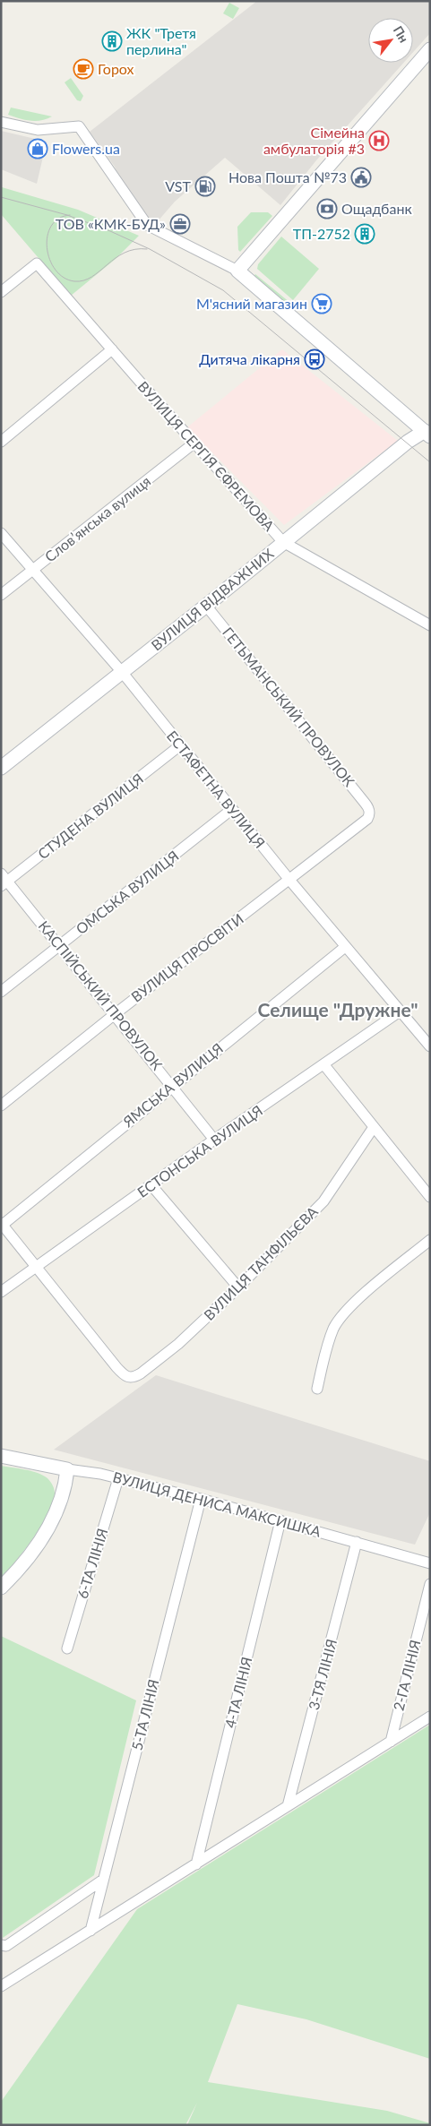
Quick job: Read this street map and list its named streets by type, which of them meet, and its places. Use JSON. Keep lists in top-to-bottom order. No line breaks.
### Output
{"streets":{"street":["ВУЛИЦЯ СЕРГІЯ ЄФРЕМОВА","Словʼянська вулиця","ВУЛИЦЯ ВІДВАЖНИХ","ГЕТЬМАНСЬКИЙ ПРОВУЛОК","ЕСТАФЕТНА ВУЛИЦЯ","СТУДЕНА ВУЛИЦЯ","ОМСЬКА ВУЛИЦЯ","ВУЛИЦЯ ПРОСВІТИ","КАСПІЙСЬКИЙ ПРОВУЛОК","ЯМСЬКА ВУЛИЦЯ","ЕСТОНСЬКА ВУЛИЦЯ","ВУЛИЦЯ ТАНФІЛЬЄВА","ВУЛИЦЯ ДЕНИСА МАКСИШКА","6-ТА ЛІНІЯ","3-ТЯ ЛІНІЯ","2-ГА ЛІНІЯ","4-ТА ЛІНІЯ","5-ТА ЛІНІЯ"]},"crossings":[["ВУЛИЦЯ СЕРГІЯ ЄФРЕМОВА","Словʼянська вулиця"],["ВУЛИЦЯ СЕРГІЯ ЄФРЕМОВА","ВУЛИЦЯ ВІДВАЖНИХ"],["Словʼянська вулиця","ЕСТАФЕТНА ВУЛИЦЯ"],["ВУЛИЦЯ ВІДВАЖНИХ","ГЕТЬМАНСЬКИЙ ПРОВУЛОК"],["ВУЛИЦЯ ВІДВАЖНИХ","ЕСТАФЕТНА ВУЛИЦЯ"],["ГЕТЬМАНСЬКИЙ ПРОВУЛОК","ВУЛИЦЯ ПРОСВІТИ"],["ЕСТАФЕТНА ВУЛИЦЯ","СТУДЕНА ВУЛИЦЯ"],["ЕСТАФЕТНА ВУЛИЦЯ","ОМСЬКА ВУЛИЦЯ"],["ЕСТАФЕТНА ВУЛИЦЯ","ВУЛИЦЯ ПРОСВІТИ"],["ЕСТАФЕТНА ВУЛИЦЯ","ЯМСЬКА ВУЛИЦЯ"],["ЕСТАФЕТНА ВУЛИЦЯ","ЕСТОНСЬКА ВУЛИЦЯ"],["СТУДЕНА ВУЛИЦЯ","КАСПІЙСЬКИЙ ПРОВУЛОК"],["ОМСЬКА ВУЛИЦЯ","КАСПІЙСЬКИЙ ПРОВУЛОК"],["ВУЛИЦЯ ПРОСВІТИ","КАСПІЙСЬКИЙ ПРОВУЛОК"],["КАСПІЙСЬКИЙ ПРОВУЛОК","ЯМСЬКА ВУЛИЦЯ"],["КАСПІЙСЬКИЙ ПРОВУЛОК","ЕСТОНСЬКА ВУЛИЦЯ"],["ЕСТОНСЬКА ВУЛИЦЯ","ВУЛИЦЯ ТАНФІЛЬЄВА"],["ВУЛИЦЯ ДЕНИСА МАКСИШКА","6-ТА ЛІНІЯ"],["ВУЛИЦЯ ДЕНИСА МАКСИШКА","3-ТЯ ЛІНІЯ"],["ВУЛИЦЯ ДЕНИСА МАКСИШКА","4-ТА ЛІНІЯ"],["ВУЛИЦЯ ДЕНИСА МАКСИШКА","5-ТА ЛІНІЯ"]],"districts":["Селище \"Дружне\""],"places":{"building":["ЖК \"Третя перлина\"","ТП-2752"],"cafe":["Горох"],"hospital":["Сімейна амбулаторія #3"],"shop":["Flowers.ua"],"public building":["Нова Пошта №73"],"fuel station":["VST"],"bank":["Ощадбанк"],"office":["ТОВ «КМК-БУД»"],"supermarket":["М'ясний магазин"],"bus stop":["Дитяча лікарня"]},"north":"top right"}
